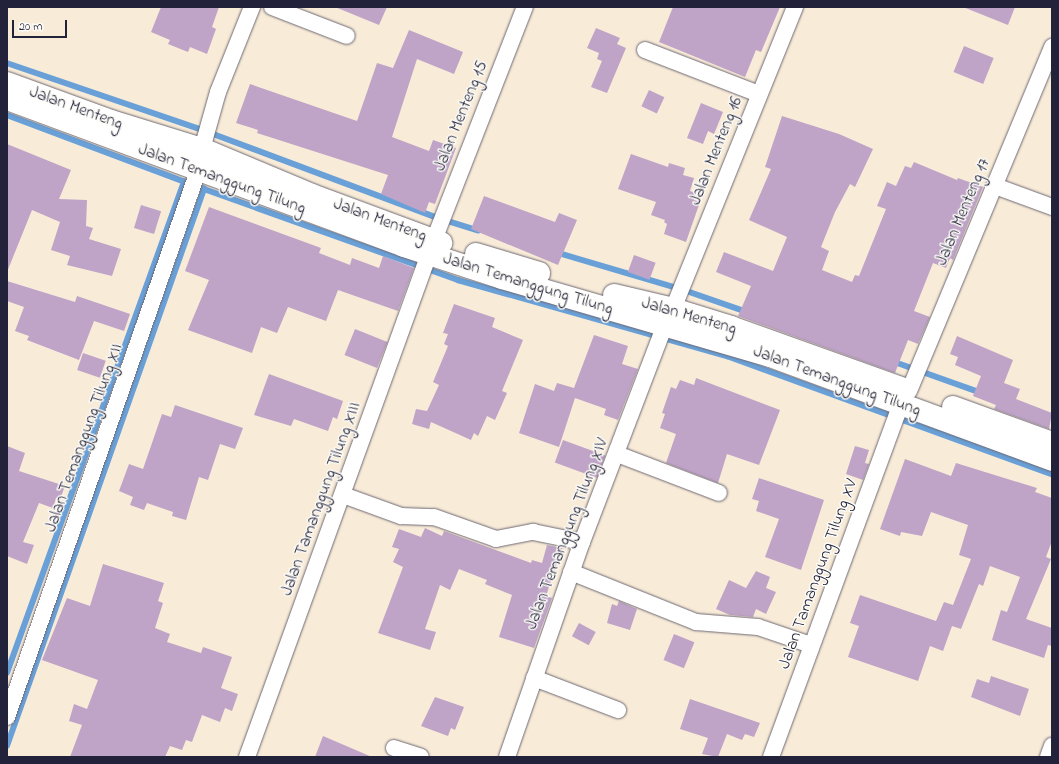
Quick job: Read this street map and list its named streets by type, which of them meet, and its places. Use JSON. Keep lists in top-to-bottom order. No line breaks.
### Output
{"streets":{"street":["Jalan Menteng","Jalan Menteng 15","Jalan Menteng 16","Jalan Temanggung Tilung","Jalan Menteng 17","Jalan Temanggung Tilung XII","Jalan Tamanggung Tilung XIII","Jalan Temanggung Tilung XIV","Jalan Tamanggung Tilung XV"]},"crossings":[["Jalan Menteng","Jalan Menteng 15"],["Jalan Menteng","Jalan Temanggung Tilung"],["Jalan Menteng","Jalan Tamanggung Tilung XIII"],["Jalan Menteng 15","Jalan Temanggung Tilung"],["Jalan Menteng 15","Jalan Tamanggung Tilung XIII"],["Jalan Menteng 16","Jalan Temanggung Tilung"],["Jalan Menteng 16","Jalan Temanggung Tilung XIV"],["Jalan Temanggung Tilung","Jalan Menteng 17"],["Jalan Temanggung Tilung","Jalan Temanggung Tilung XII"],["Jalan Temanggung Tilung","Jalan Tamanggung Tilung XIII"],["Jalan Temanggung Tilung","Jalan Temanggung Tilung XIV"],["Jalan Temanggung Tilung","Jalan Tamanggung Tilung XV"],["Jalan Menteng 17","Jalan Tamanggung Tilung XV"]],"scale_bar":"20 m"}
